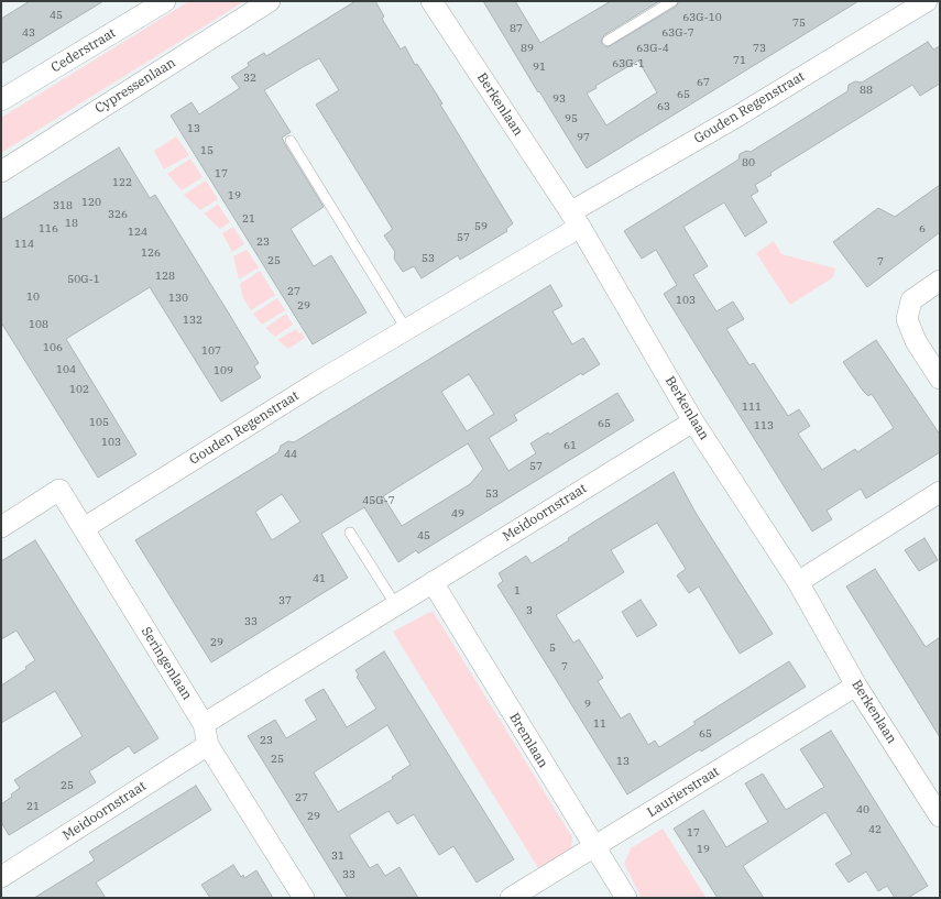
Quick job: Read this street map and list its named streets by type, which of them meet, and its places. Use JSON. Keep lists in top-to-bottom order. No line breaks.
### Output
{"streets":{"street":["Cederstraat","Cypressenlaan","Berkenlaan","Gouden Regenstraat","Meidoornstraat","Seringenlaan","Bremlaan","Laurierstraat"]},"crossings":[["Berkenlaan","Gouden Regenstraat"],["Berkenlaan","Meidoornstraat"],["Berkenlaan","Laurierstraat"],["Gouden Regenstraat","Seringenlaan"],["Meidoornstraat","Seringenlaan"],["Meidoornstraat","Bremlaan"],["Bremlaan","Laurierstraat"]],"house_numbers":["45","63G-10","75","87","43","63G-7","89","63G-4","73","71","63G-1","91","32","67","88","65","93","63","95","13","97","15","80","17","122","19","120","318","326","21","18","59","116","6","124","57","23","114","126","53","25","7","128","50G-1","27","10","130","103","29","132","108","106","107","104","109","102","111","105","65","113","103","61","44","57","53","45G-7","49","45","41","1","37","3","33","29","5","7","9","11","65","23","25","13","25","27","21","40","29","42","17","19","31","33"]}
